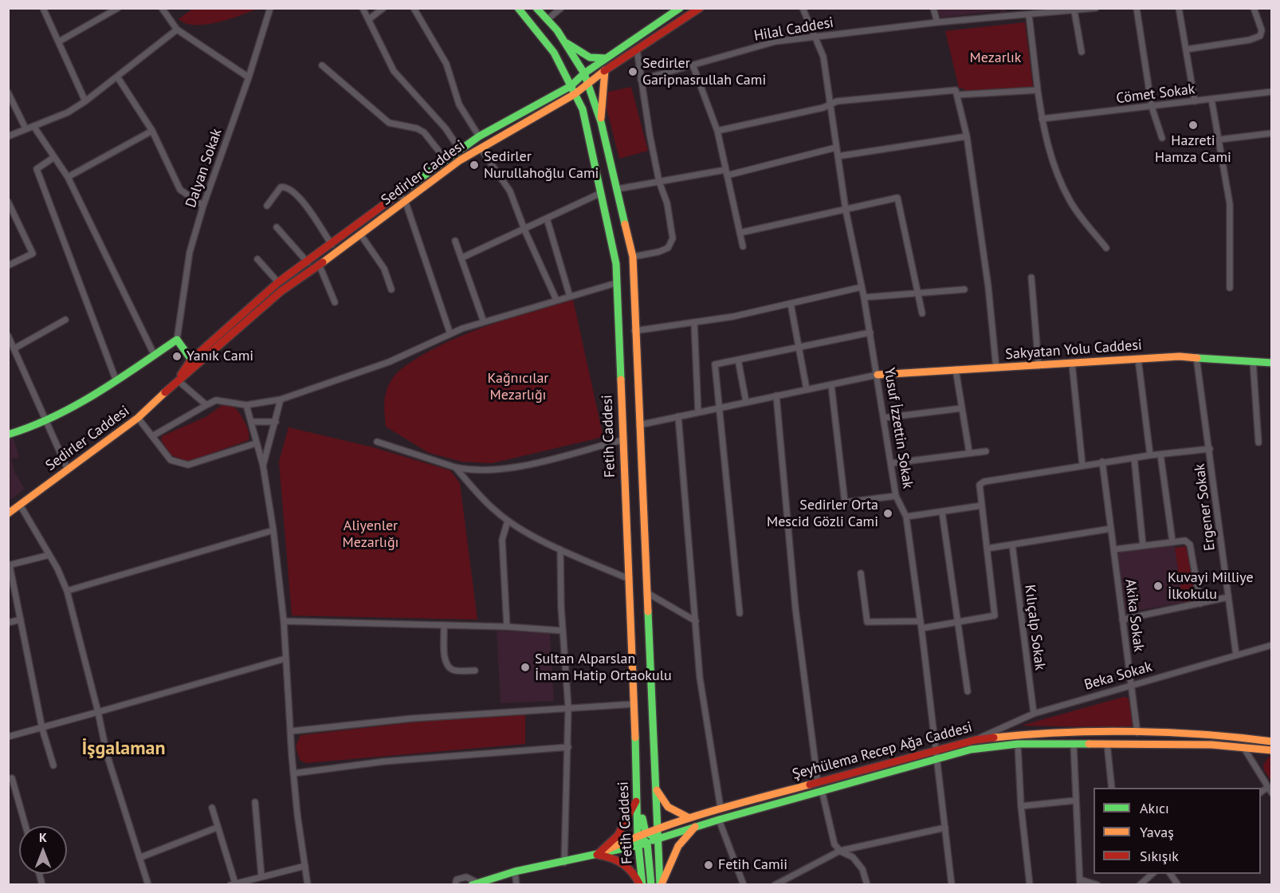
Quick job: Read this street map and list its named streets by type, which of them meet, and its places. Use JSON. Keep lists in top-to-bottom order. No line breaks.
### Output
{"streets":{"main road":["Sedirler Caddesi","Sakyatan Yolu Caddesi","Fetih Caddesi","Şeyhülema Recep Ağa Caddesi"],"street":["Hilal Caddesi","Cömet Sokak","Dalyan Sokak","Yusuf İzzettin Sokak","Ergener Sokak","Akika Sokak","Kılıçalp Sokak","Beka Sokak"]},"crossings":[["Hilal Caddesi","Yusuf İzzettin Sokak"],["Sedirler Caddesi","Fetih Caddesi"],["Sakyatan Yolu Caddesi","Yusuf İzzettin Sokak"],["Sakyatan Yolu Caddesi","Ergener Sokak"],["Yusuf İzzettin Sokak","Şeyhülema Recep Ağa Caddesi"],["Fetih Caddesi","Şeyhülema Recep Ağa Caddesi"],["Ergener Sokak","Beka Sokak"],["Akika Sokak","Beka Sokak"],["Akika Sokak","Şeyhülema Recep Ağa Caddesi"],["Kılıçalp Sokak","Beka Sokak"],["Beka Sokak","Şeyhülema Recep Ağa Caddesi"]],"districts":["İşgalaman"],"parks":["Mezarlık","Kağnıcılar Mezarlığı","Aliyenler Mezarlığı"],"places":["Sedirler Garipnasrullah Cami","Hazreti Hamza Cami","Sedirler Nurullahoğlu Cami","Yanık Cami","Sedirler Orta Mescid Gözli Cami","Kuvayi Milliye İlkokulu","Sultan Alparslan İmam Hatip Ortaokulu","Fetih Camii"],"legend":["Akıcı","Yavaş","Sıkışık"],"north":"top"}
